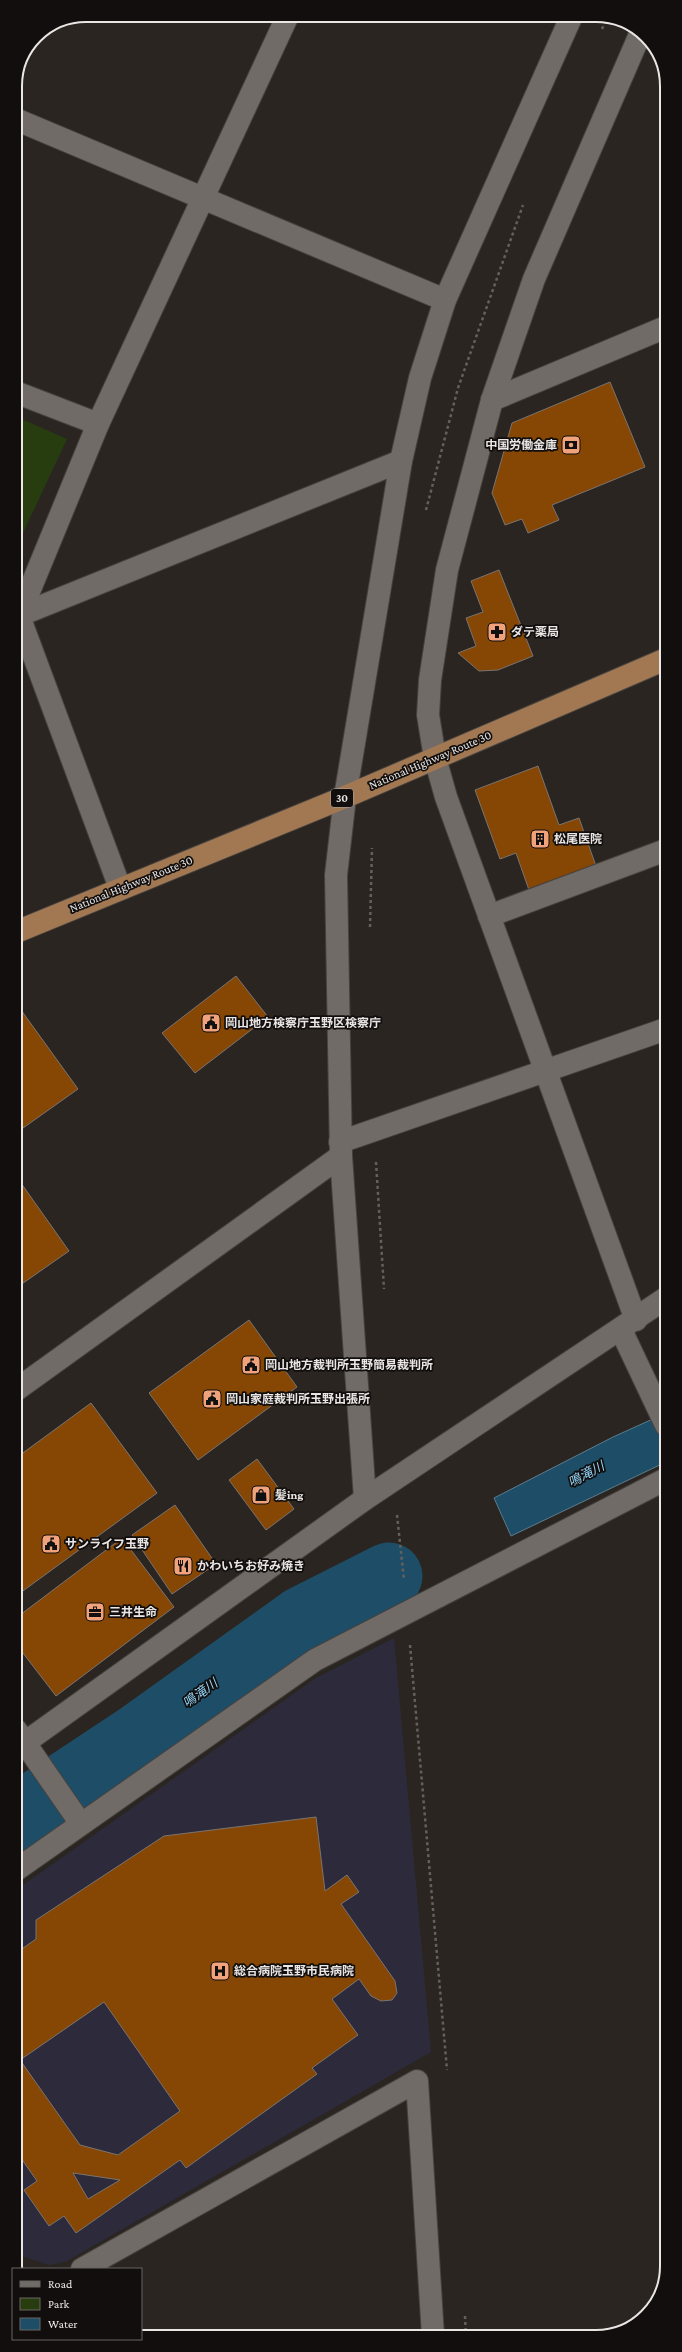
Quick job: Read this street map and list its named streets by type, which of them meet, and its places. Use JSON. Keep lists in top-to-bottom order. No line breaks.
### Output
{"streets":{"highway":["National Highway Route 30","30"]},"water":["鳴滝川"],"places":{"bank":["中国労働金庫"],"pharmacy":["ダテ薬局"],"building":["松尾医院"],"public building":["岡山地方検察庁玉野区検察庁","岡山地方裁判所玉野簡易裁判所","岡山家庭裁判所玉野出張所","サンライフ玉野"],"shop":["髪ing"],"restaurant":["かわいちお好み焼き"],"office":["三井生命"],"hospital":["総合病院玉野市民病院"]},"legend":["Road","Park","Water"]}
